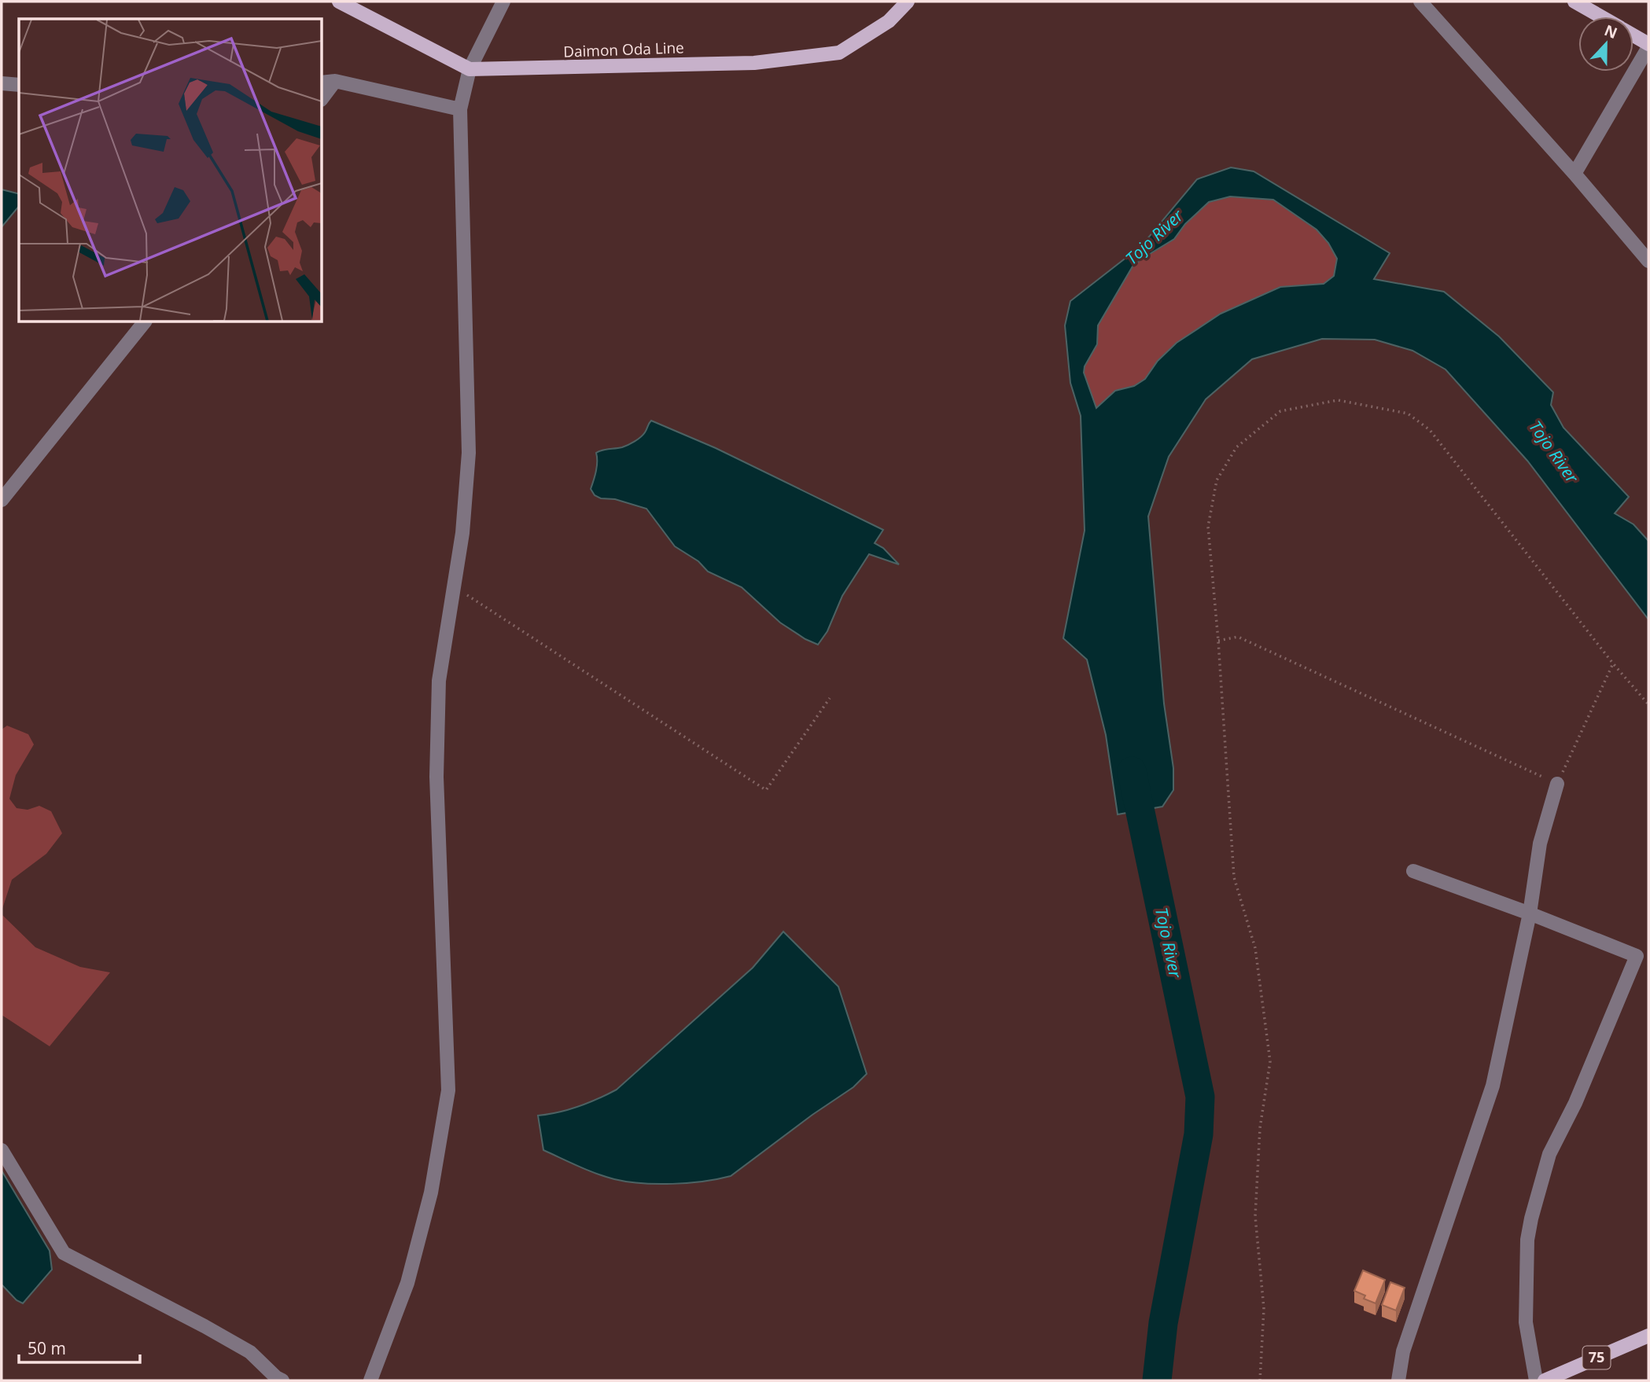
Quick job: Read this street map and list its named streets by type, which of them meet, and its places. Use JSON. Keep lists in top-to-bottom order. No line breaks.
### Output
{"streets":{"main road":["Daimon Oda Line","75"]},"water":["Tojo River"],"scale_bar":"50 m","north":"top"}
